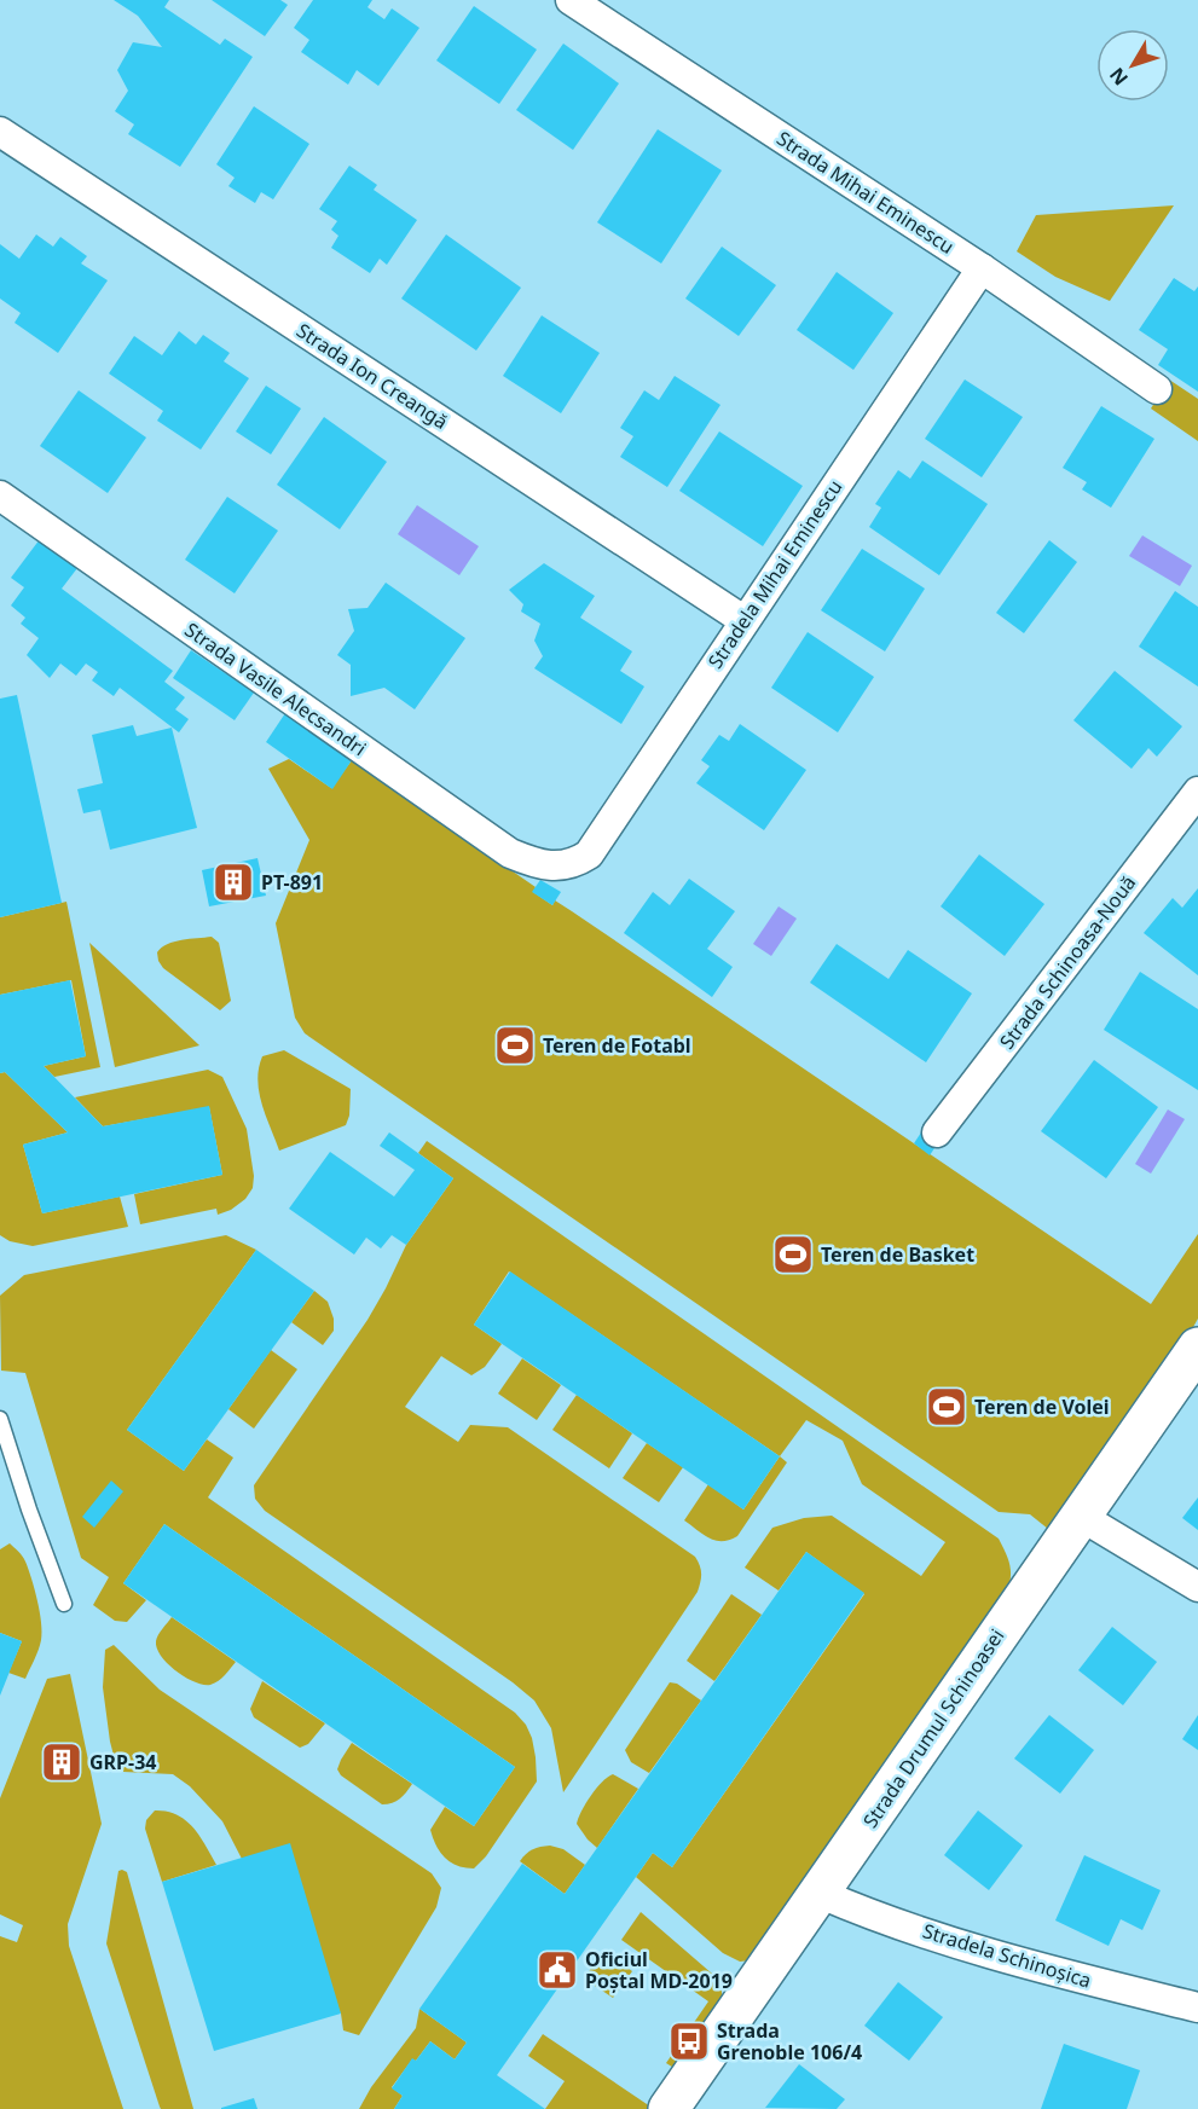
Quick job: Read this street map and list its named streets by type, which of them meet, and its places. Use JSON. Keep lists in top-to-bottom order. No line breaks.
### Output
{"streets":{"street":["Strada Mihai Eminescu","Strada Ion Creangă","Stradela Mihai Eminescu","Strada Vasile Alecsandri","Strada Schinoasa-Nouă","Strada Drumul Schinoasei","Stradela Schinoșica"]},"crossings":[["Strada Mihai Eminescu","Stradela Mihai Eminescu"],["Strada Ion Creangă","Stradela Mihai Eminescu"],["Stradela Mihai Eminescu","Strada Vasile Alecsandri"],["Strada Drumul Schinoasei","Stradela Schinoșica"]],"places":{"building":["PT-891","GRP-34"],"sports":["Teren de Fotabl","Teren de Basket","Teren de Volei"],"public building":["Oficiul Poștal MD-2019"],"bus stop":["Strada Grenoble 106/4"]},"north":"bottom left"}
